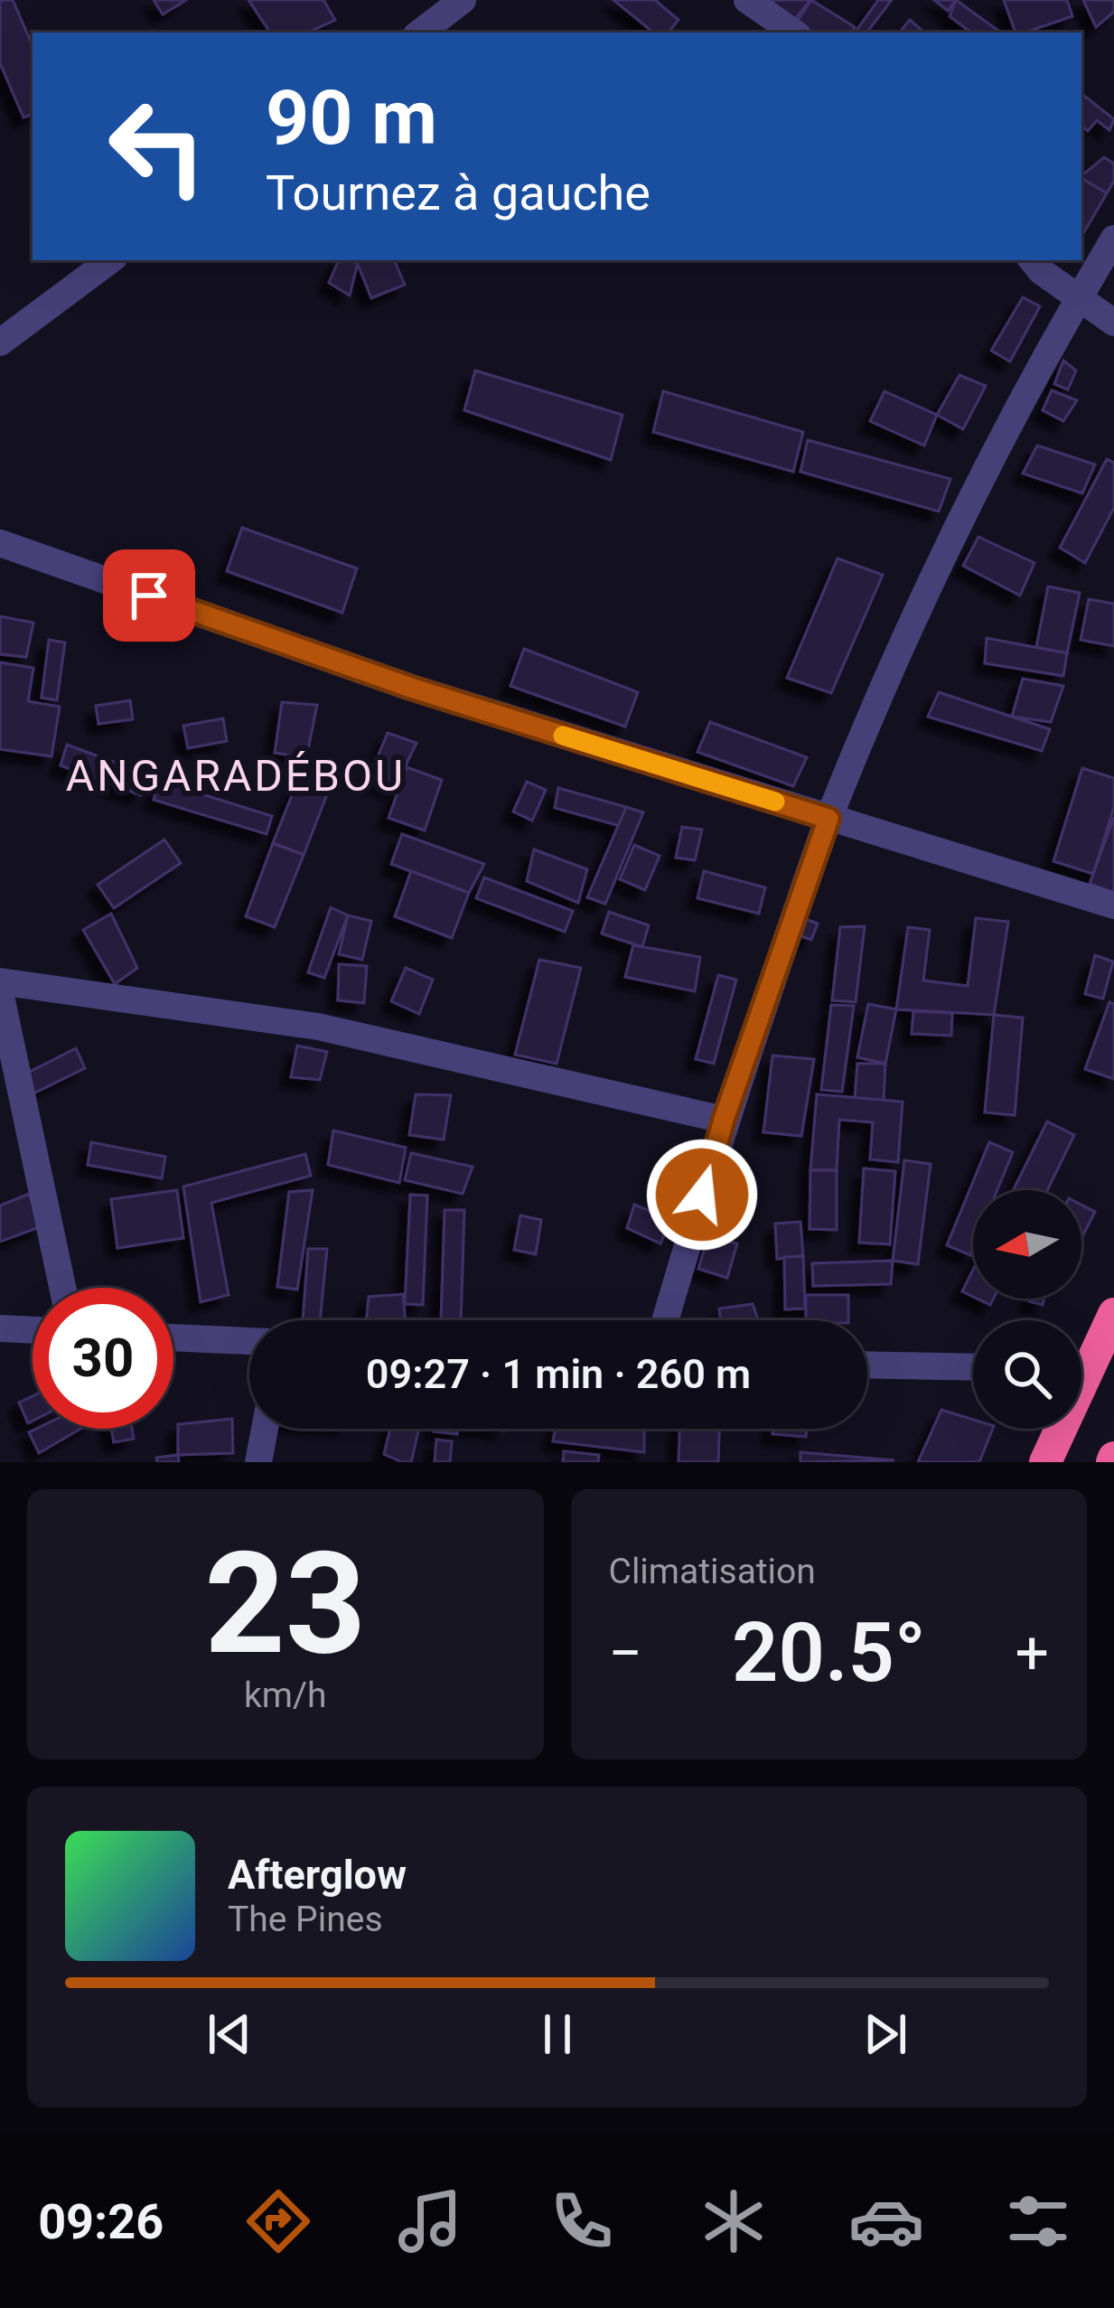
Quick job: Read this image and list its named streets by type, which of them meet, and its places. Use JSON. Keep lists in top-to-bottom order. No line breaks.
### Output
{"districts":["ANGARADÉBOU"],"north":"left","page":{"turn":["90 m","Tournez à gauche"],"limit":"30","trip":"09:27 · 1 min · 260 m","tile":[["23","km/h"],"Climatisation"],"heat":["−","20.5°","+"],"song":["Afterglow","The Pines"],"tabs":"09:26"}}
